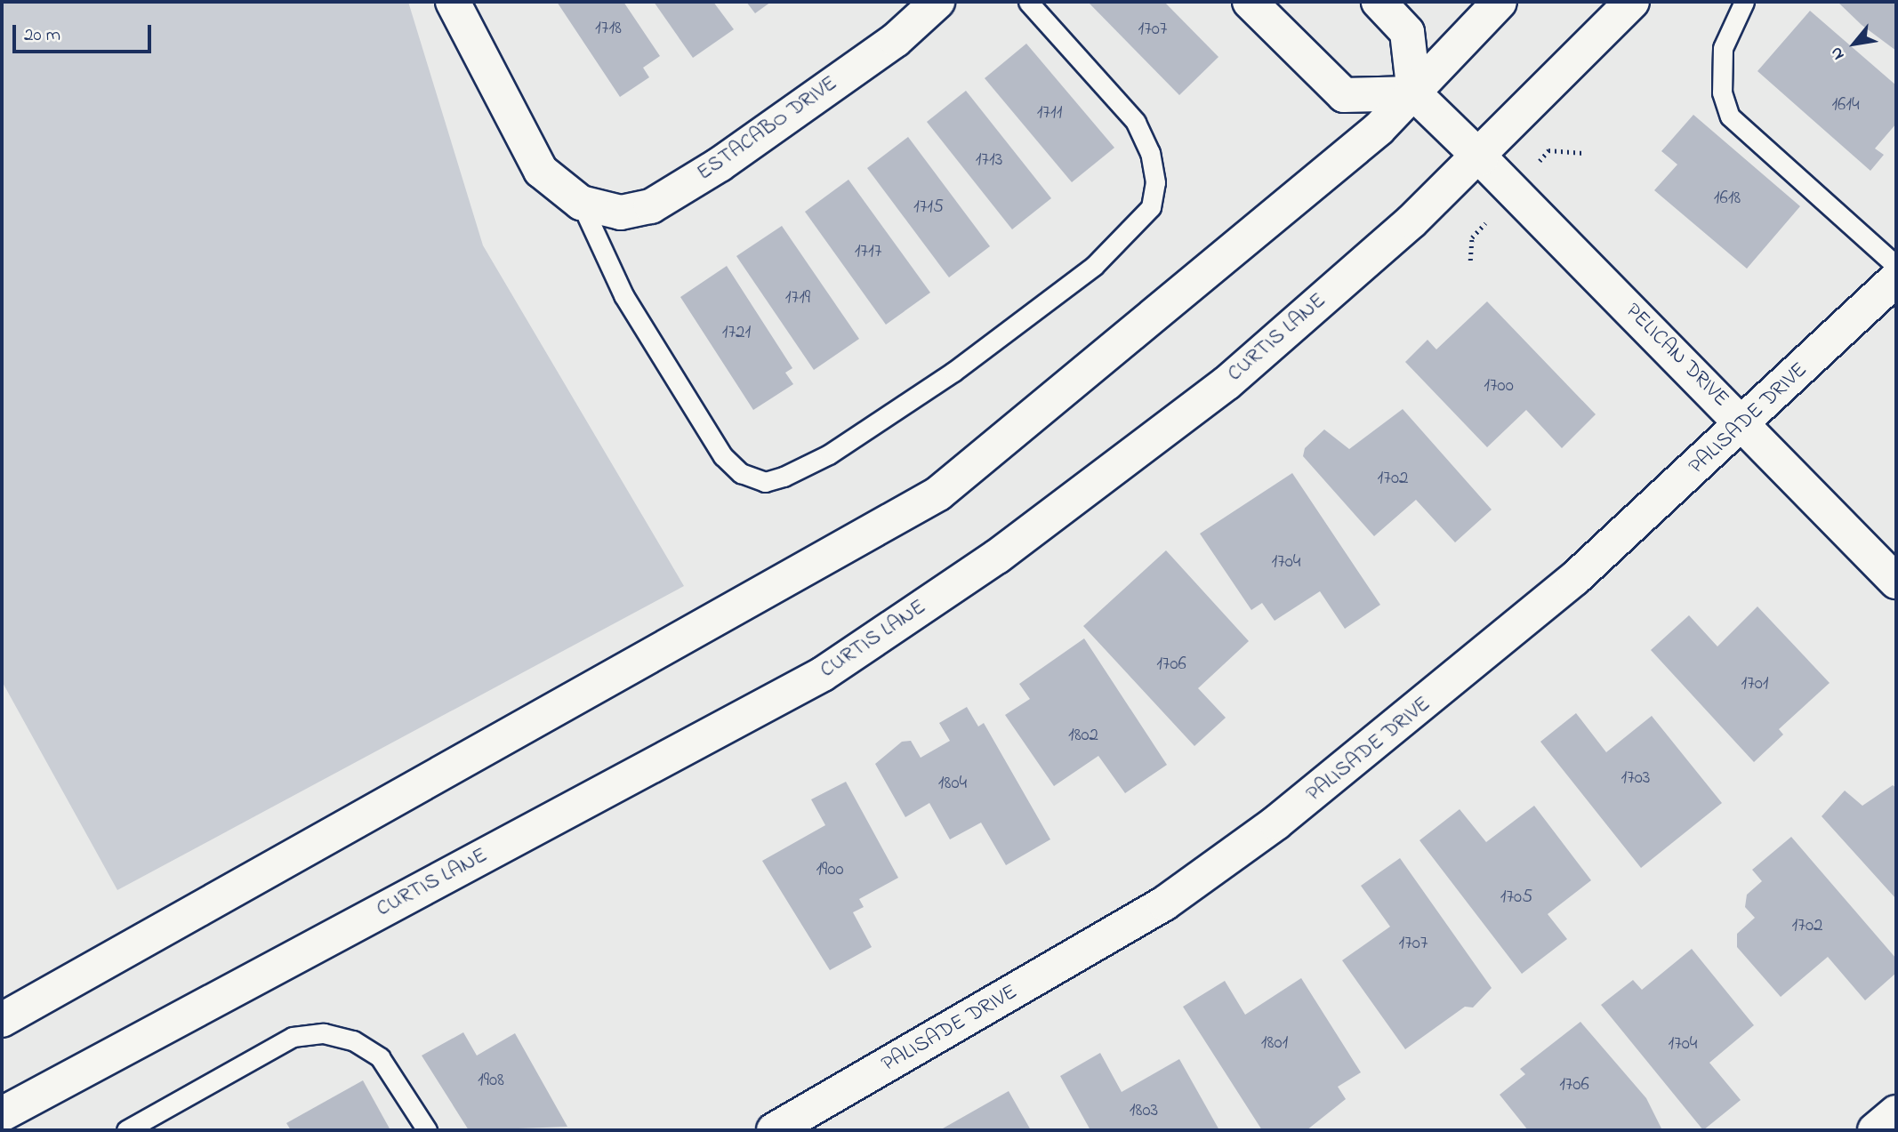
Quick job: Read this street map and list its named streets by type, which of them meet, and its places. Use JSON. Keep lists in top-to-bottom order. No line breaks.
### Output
{"streets":{"street":["ESTACABO DRIVE","CURTIS LANE","PELICAN DRIVE","PALISADE DRIVE"]},"crossings":[["CURTIS LANE","PELICAN DRIVE"],["PELICAN DRIVE","PALISADE DRIVE"]],"house_numbers":["1718","1707","1614","1711","1713","1618","1715","1717","1719","1721","1700","1702","1704","1706","1701","1802","1703","1804","1900","1705","1702","1707","1801","1704","1908","1706","1803"],"scale_bar":"20 m","north":"bottom left"}
